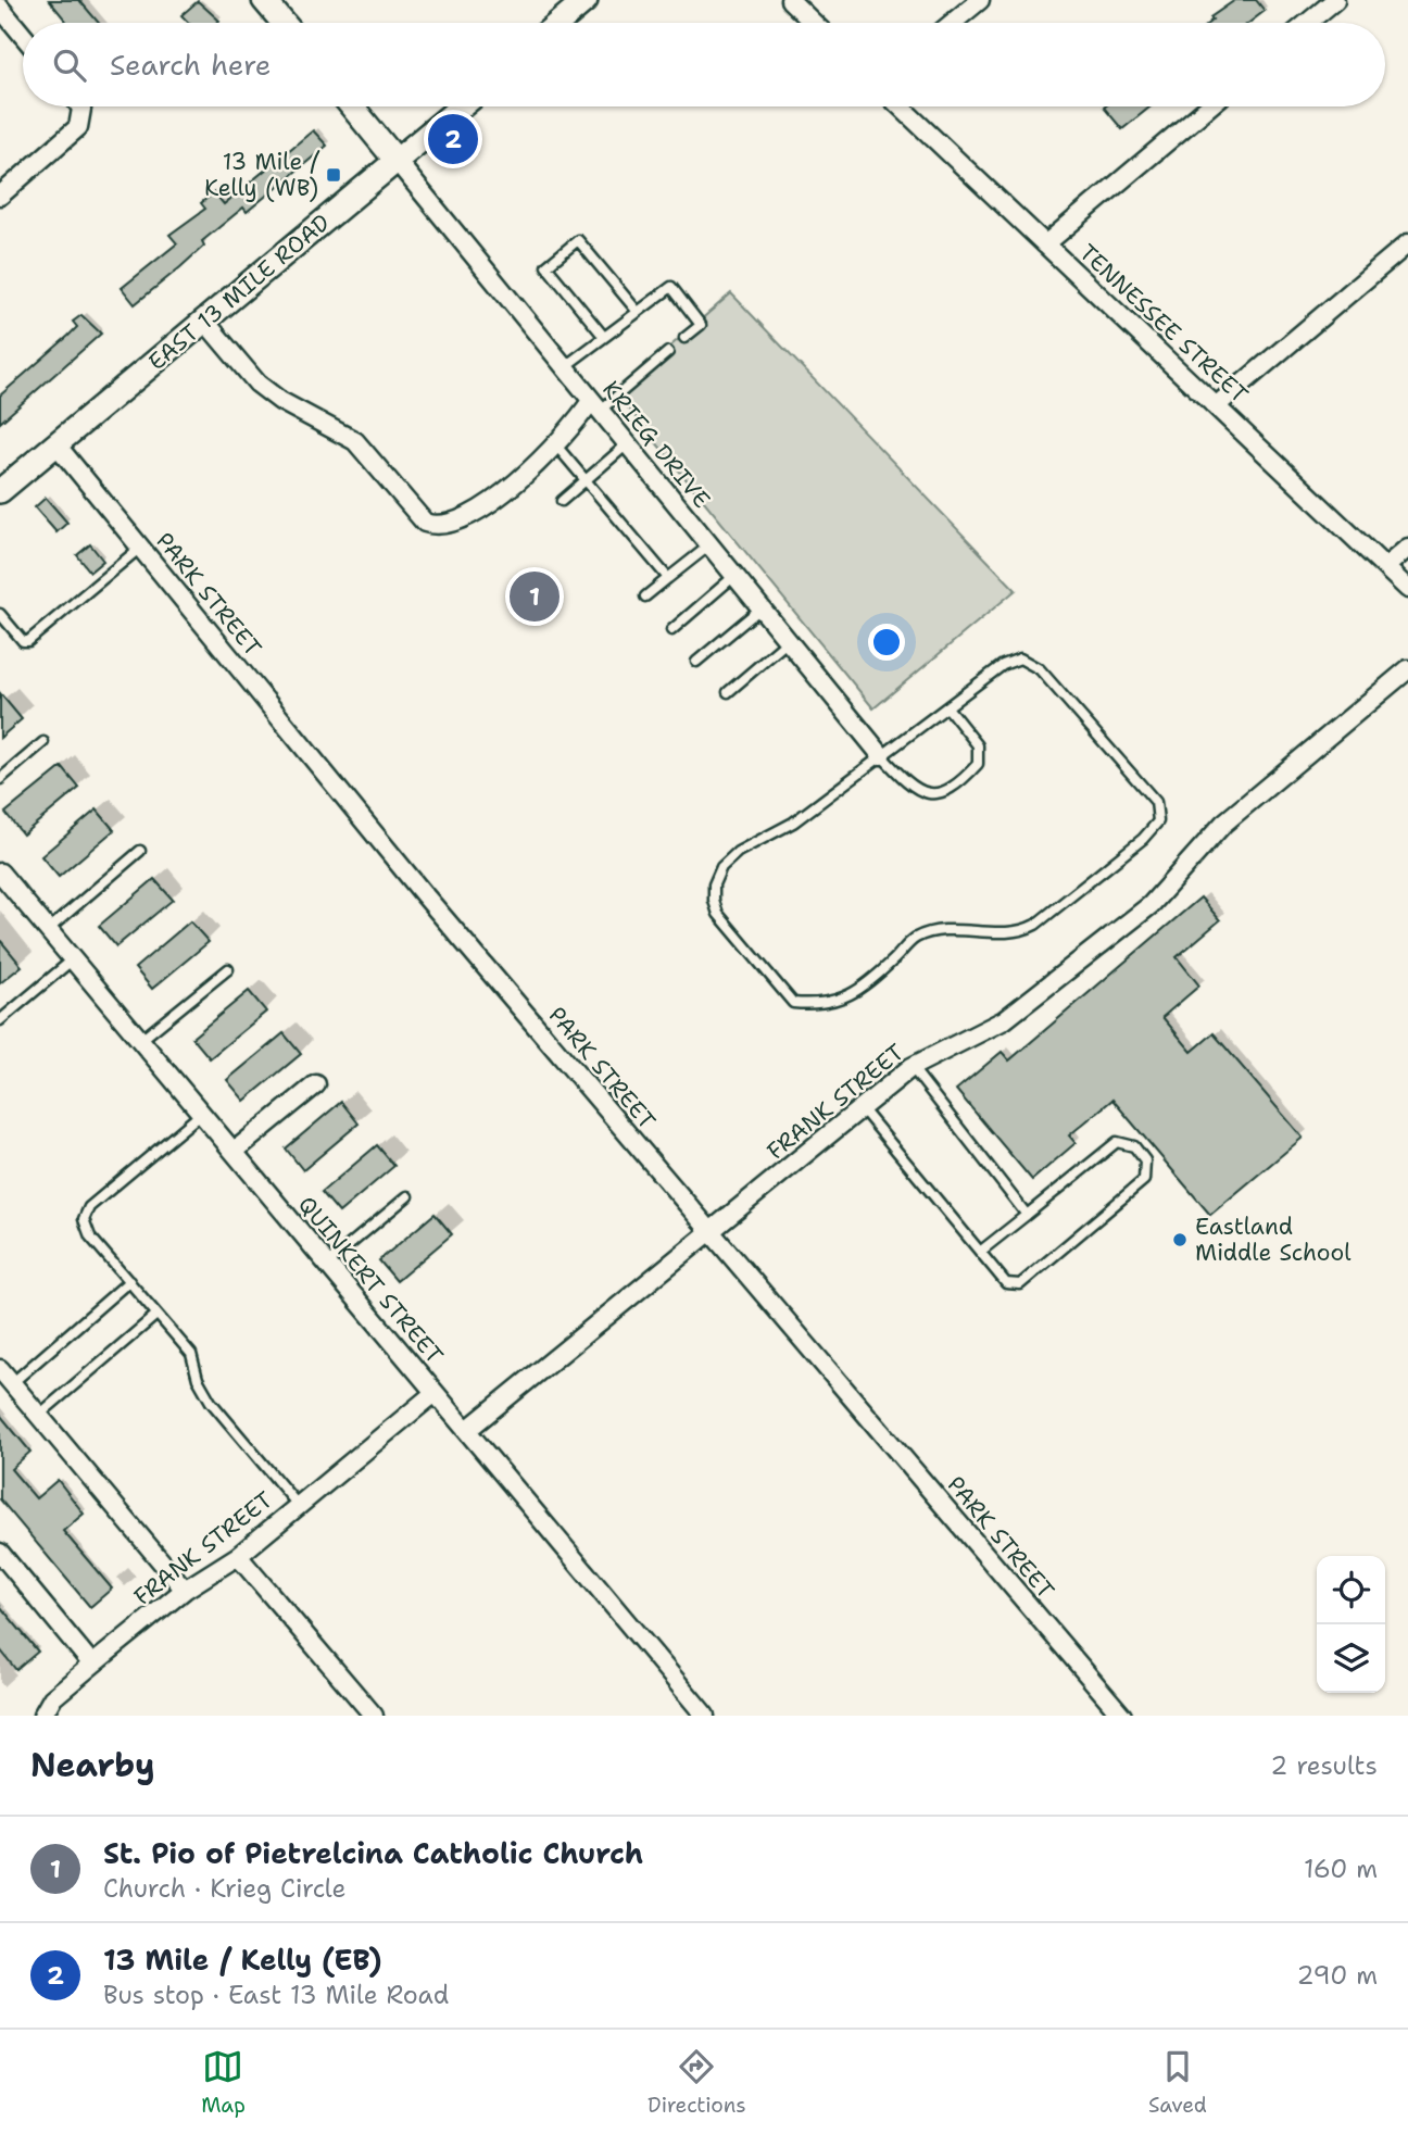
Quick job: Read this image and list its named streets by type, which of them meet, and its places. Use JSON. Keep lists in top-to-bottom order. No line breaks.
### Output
{"streets":{"main road":["EAST 13 MILE ROAD"],"street":["TENNESSEE STREET","KRIEG DRIVE","PARK STREET","FRANK STREET","QUINKERT STREET"]},"crossings":[["EAST 13 MILE ROAD","KRIEG DRIVE"],["EAST 13 MILE ROAD","PARK STREET"],["PARK STREET","FRANK STREET"],["FRANK STREET","QUINKERT STREET"]],"places":{"transit":["13 Mile / Kelly (WB)"],"other":["Eastland Middle School"]},"page":{"search":"Search here","pins":["2","1"],"heading":["Nearby","2 results"],"list":[{"mark":"1","name":"St. Pio of Pietrelcina Catholic Church","note":"Church · Krieg Circle","value":"160 m"},{"mark":"2","name":"13 Mile / Kelly (EB)","note":"Bus stop · East 13 Mile Road","value":"290 m"}],"nav":["Map","Directions","Saved"]}}
